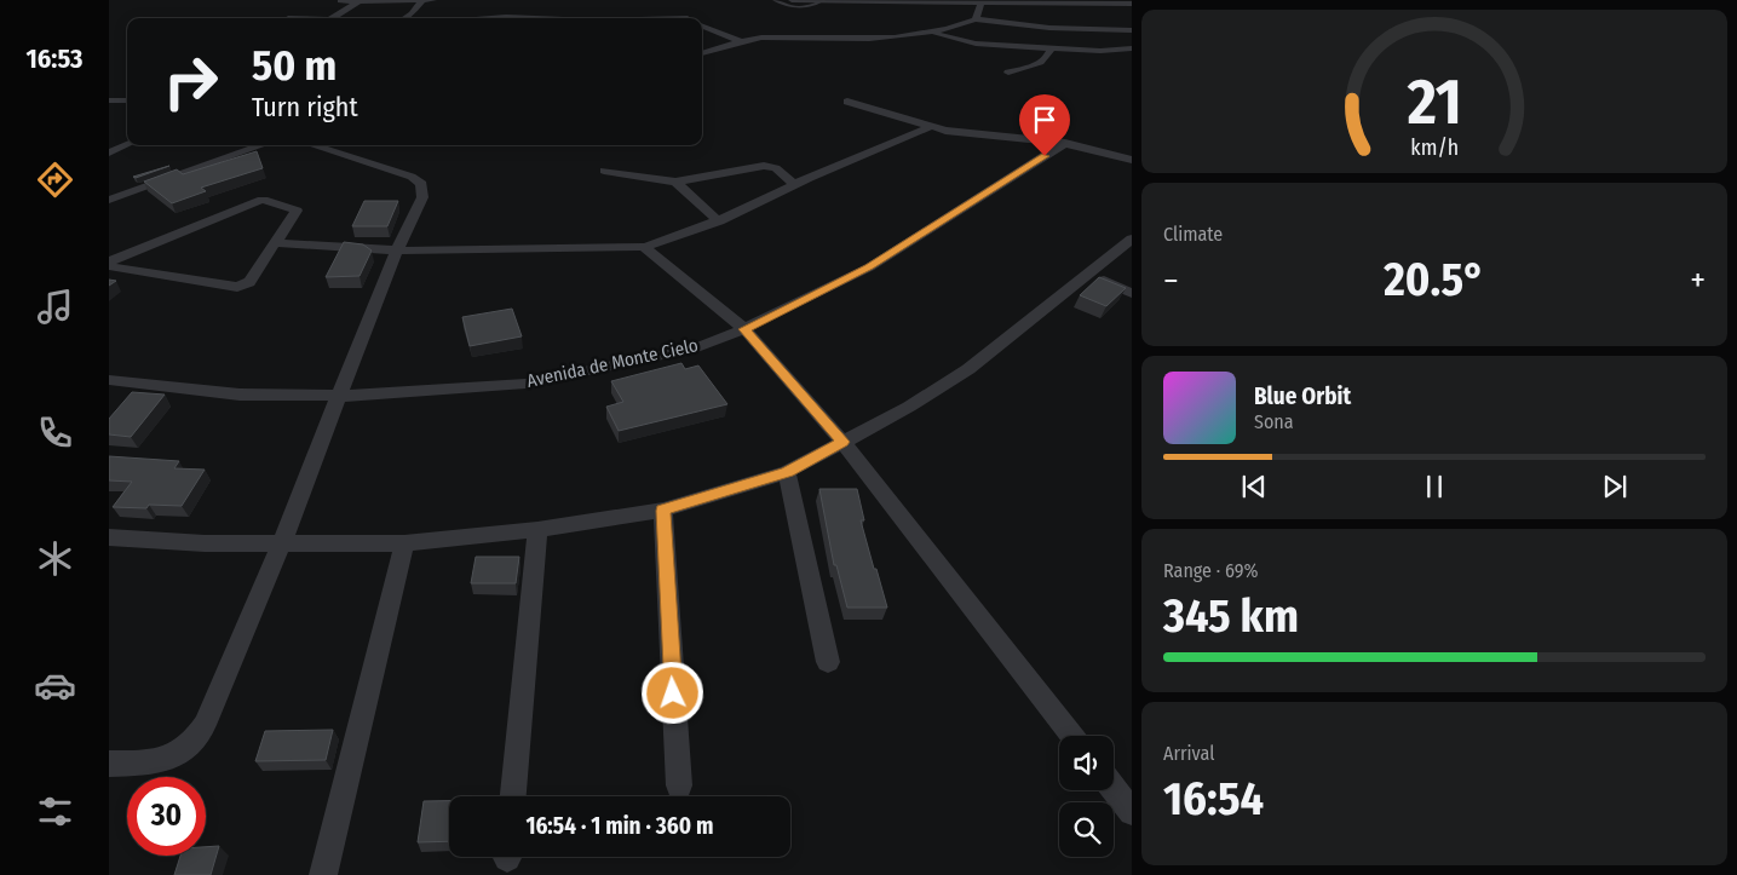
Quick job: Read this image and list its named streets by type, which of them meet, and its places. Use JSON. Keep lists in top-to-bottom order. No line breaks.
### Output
{"streets":{"street":["Avenida de Monte Cielo"]},"page":{"tabs":"16:53","turn":["50 m","Turn right"],"tile":["Climate",["Range · 69%","345 km"],["Arrival","16:54"]],"heat":["−","20.5°","+"],"song":["Blue Orbit","Sona"],"limit":"30","trip":"16:54 · 1 min · 360 m","gauge":["21","km/h"]}}
